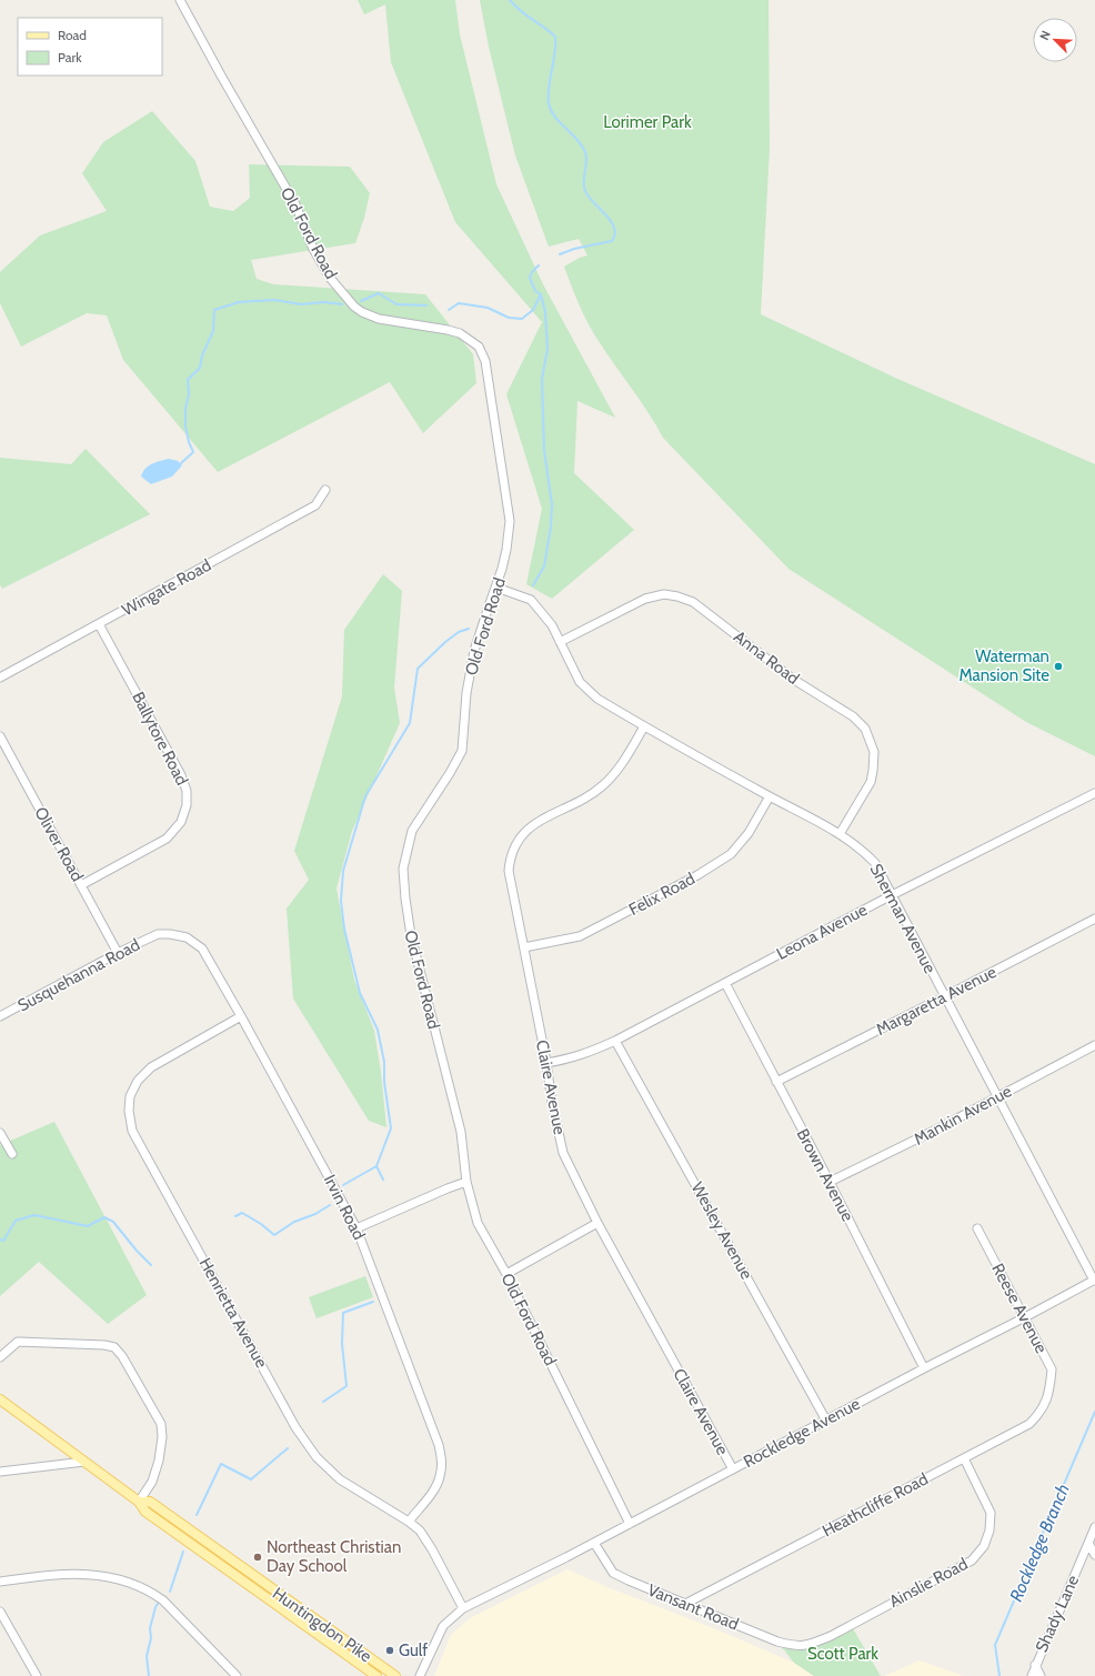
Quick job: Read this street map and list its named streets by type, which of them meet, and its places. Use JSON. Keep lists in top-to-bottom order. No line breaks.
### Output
{"streets":{"main road":["Huntingdon Pike"],"street":["Old Ford Road","Wingate Road","Anna Road","Ballytore Road","Oliver Road","Felix Road","Sherman Avenue","Leona Avenue","Susquehanna Road","Margaretta Avenue","Claire Avenue","Mankin Avenue","Brown Avenue","Irvin Road","Wesley Avenue","Reese Avenue","Henrietta Avenue","Rockledge Avenue","Heathcliffe Road","Ainslie Road","Vansant Road","Shady Lane"]},"crossings":[["Old Ford Road","Sherman Avenue"],["Old Ford Road","Rockledge Avenue"],["Wingate Road","Ballytore Road"],["Anna Road","Sherman Avenue"],["Ballytore Road","Oliver Road"],["Oliver Road","Susquehanna Road"],["Felix Road","Sherman Avenue"],["Felix Road","Claire Avenue"],["Sherman Avenue","Leona Avenue"],["Sherman Avenue","Margaretta Avenue"],["Sherman Avenue","Claire Avenue"],["Sherman Avenue","Mankin Avenue"],["Sherman Avenue","Rockledge Avenue"],["Leona Avenue","Claire Avenue"],["Leona Avenue","Brown Avenue"],["Leona Avenue","Wesley Avenue"],["Susquehanna Road","Irvin Road"],["Margaretta Avenue","Brown Avenue"],["Claire Avenue","Rockledge Avenue"],["Mankin Avenue","Brown Avenue"],["Brown Avenue","Rockledge Avenue"],["Irvin Road","Henrietta Avenue"],["Wesley Avenue","Rockledge Avenue"],["Reese Avenue","Rockledge Avenue"],["Reese Avenue","Heathcliffe Road"],["Henrietta Avenue","Rockledge Avenue"],["Rockledge Avenue","Vansant Road"],["Heathcliffe Road","Ainslie Road"],["Heathcliffe Road","Vansant Road"],["Ainslie Road","Vansant Road"]],"water":["Rockledge Branch"],"parks":["Lorimer Park","Scott Park"],"places":["Waterman Mansion Site","Northeast Christian Day School","Gulf"],"legend":["Road","Park"],"north":"top left"}
